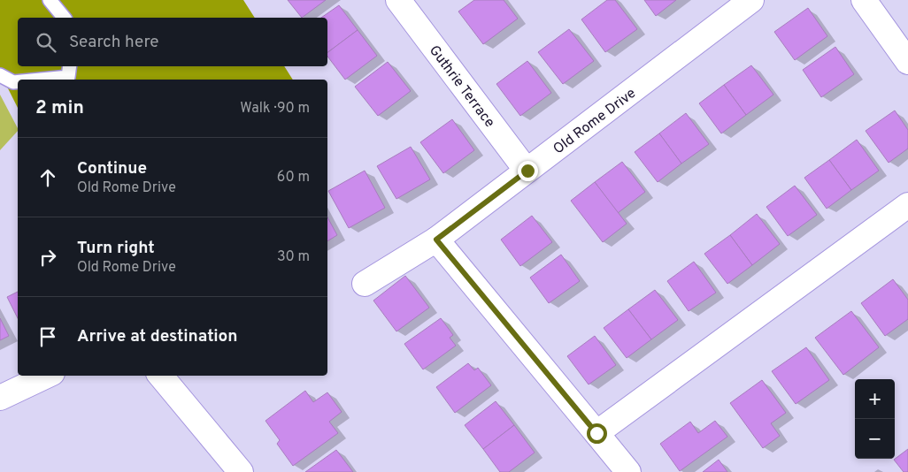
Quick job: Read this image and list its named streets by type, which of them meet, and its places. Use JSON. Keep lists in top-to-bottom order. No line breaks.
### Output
{"streets":{"street":["Guthrie Terrace","Old Rome Drive"]},"crossings":[["Guthrie Terrace","Old Rome Drive"]],"page":{"search":"Search here","heading":["2 min","Walk · 90 m"],"list":[["Continue","Old Rome Drive","60 m"],["Turn right","Old Rome Drive","30 m"],"Arrive at destination"],"map_buttons":["+","−"]}}
